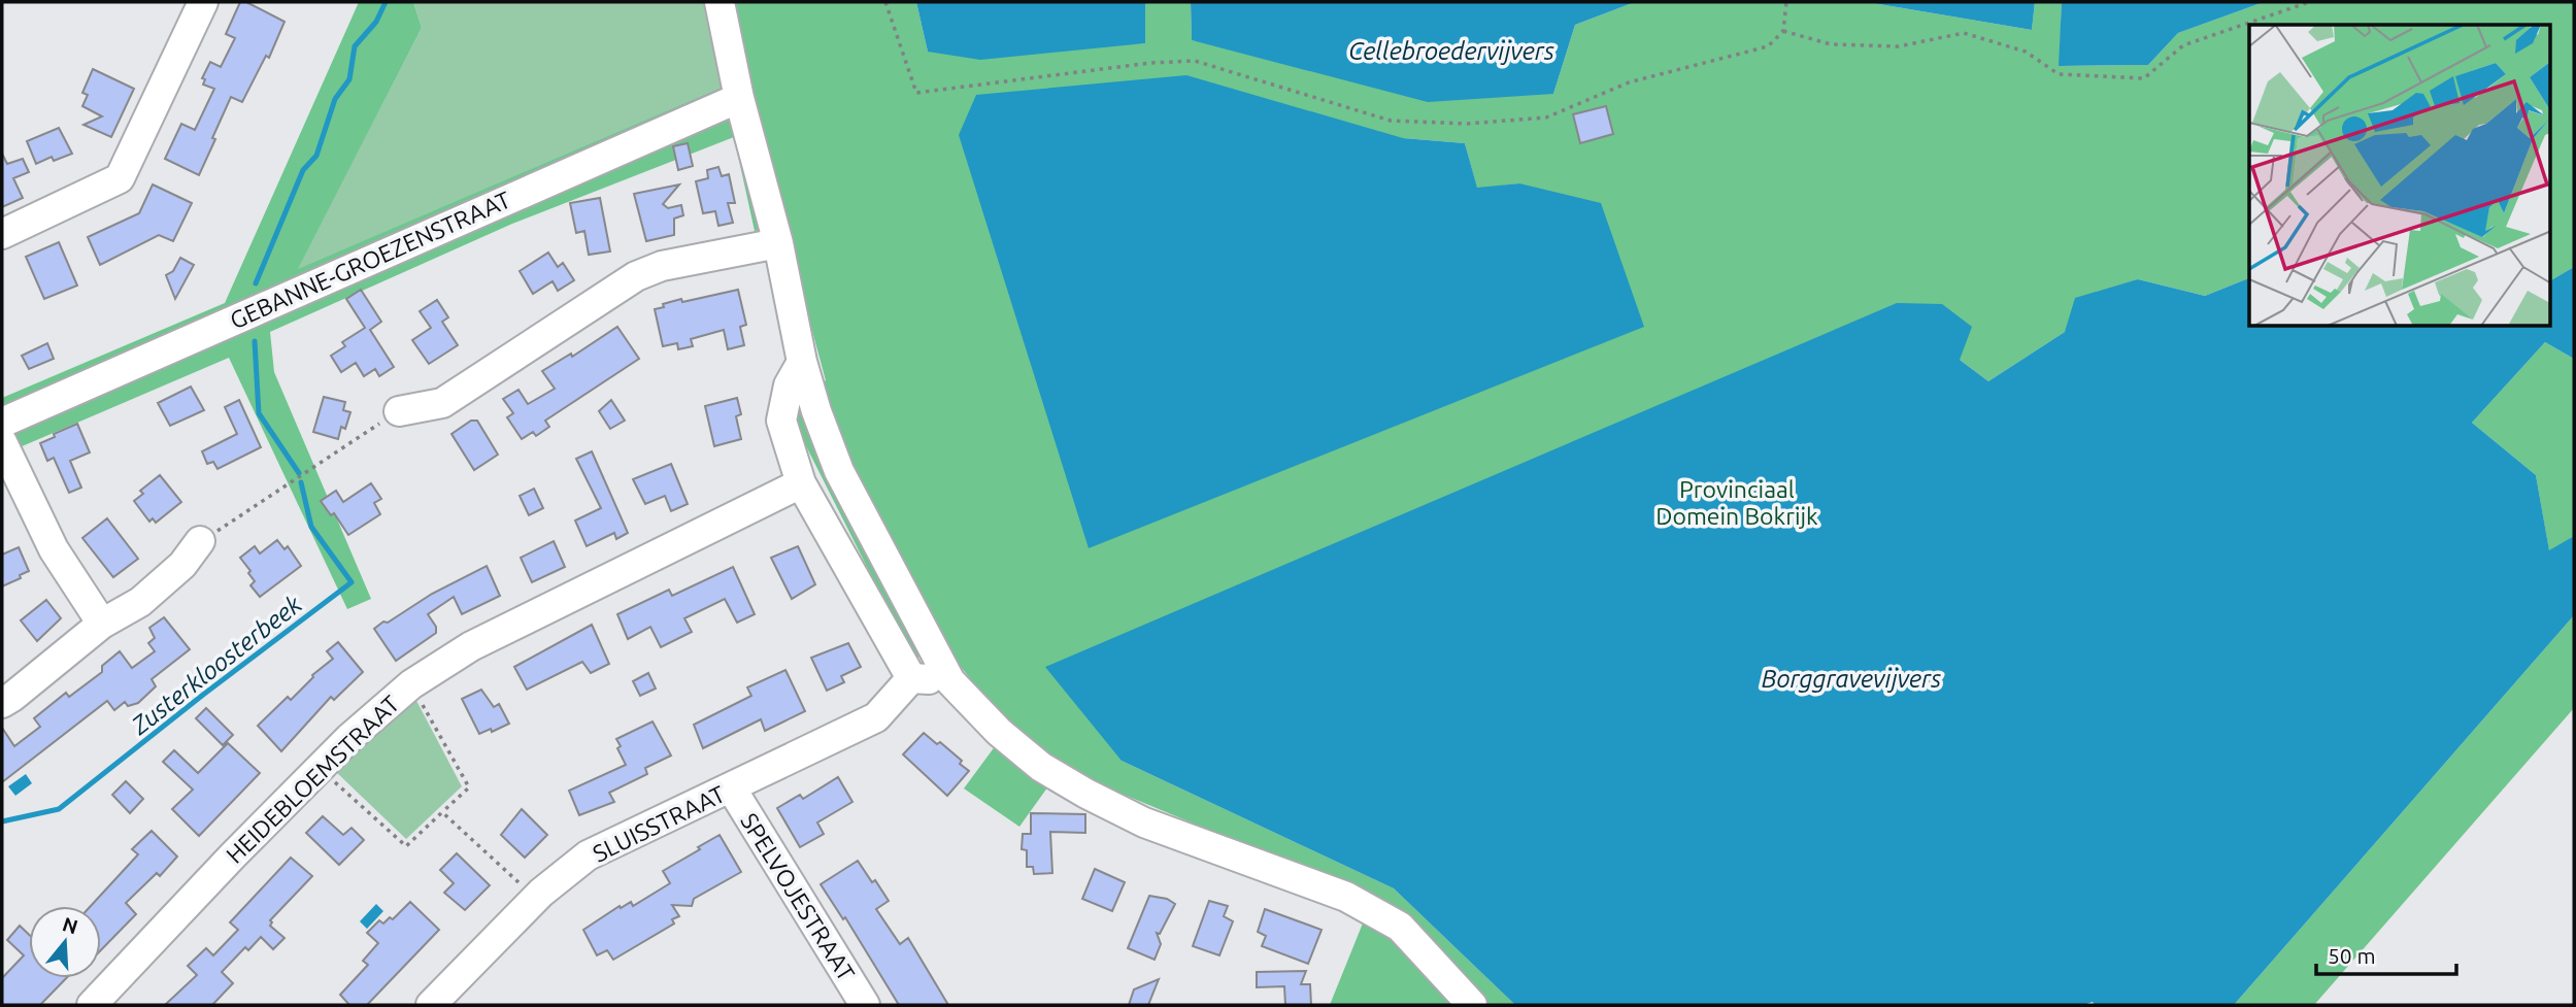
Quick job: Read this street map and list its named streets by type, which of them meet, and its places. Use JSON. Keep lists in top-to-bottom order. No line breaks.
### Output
{"streets":{"street":["GEBANNE-GROEZENSTRAAT","HEIDEBLOEMSTRAAT","SLUISSTRAAT","SPELVOJESTRAAT"]},"crossings":[["SLUISSTRAAT","SPELVOJESTRAAT"]],"water":["Cellebroedervijvers","Zusterkloosterbeek","Borggravevijvers"],"parks":["Provinciaal Domein Bokrijk"],"scale_bar":"50 m","north":"top"}
